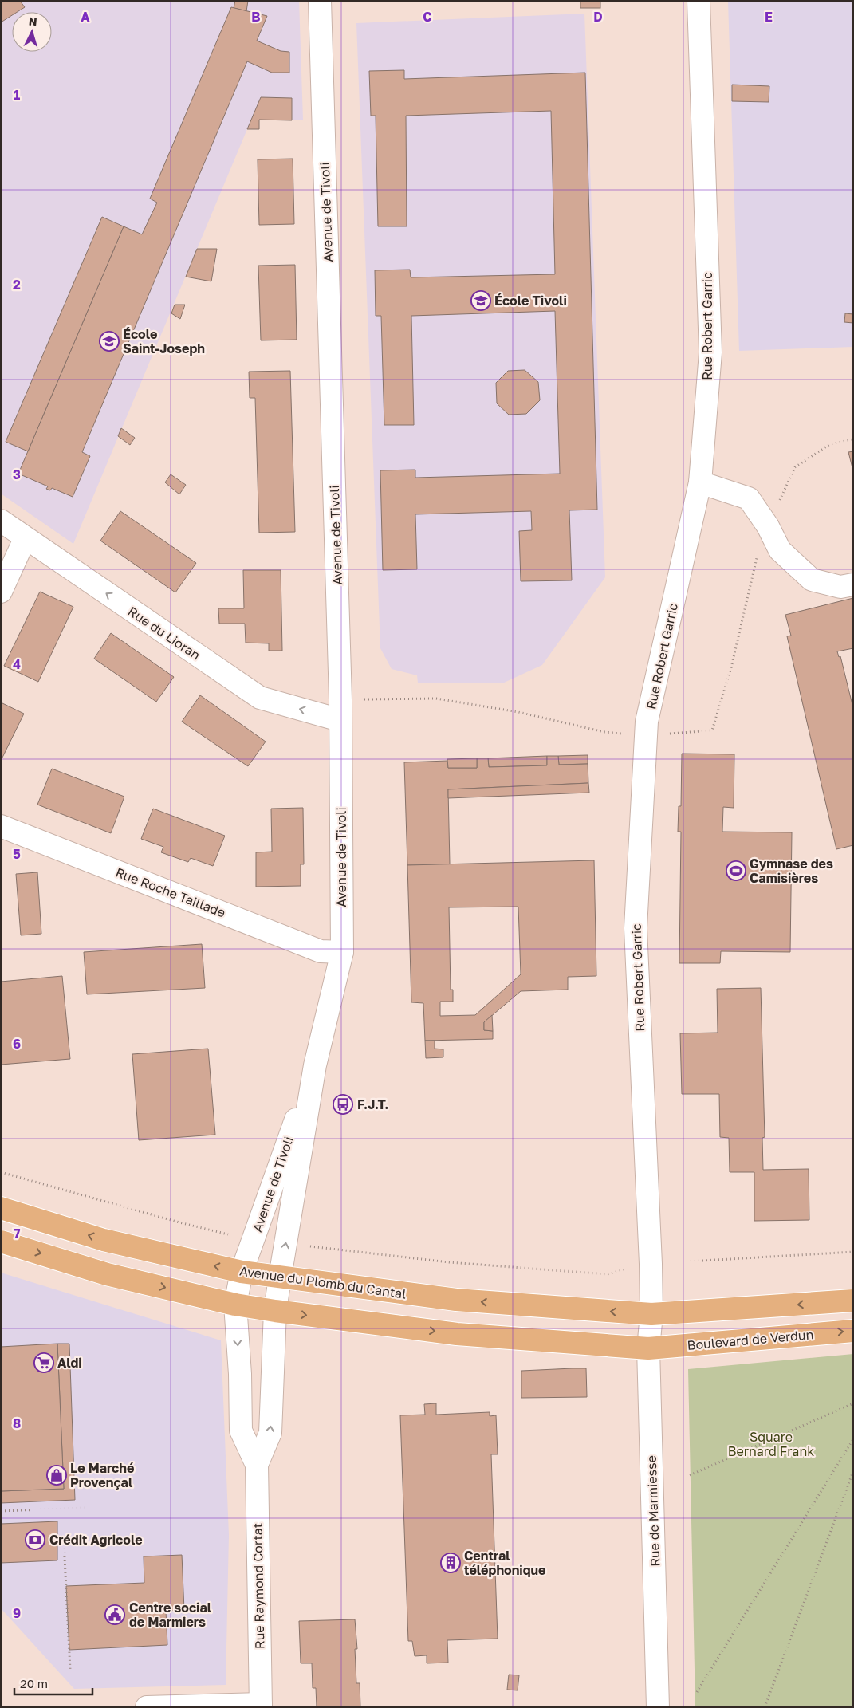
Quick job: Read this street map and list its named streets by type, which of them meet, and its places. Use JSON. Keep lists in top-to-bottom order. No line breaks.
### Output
{"streets":{"main road":["Avenue du Plomb du Cantal","Boulevard de Verdun"],"street":["Avenue de Tivoli","Rue Robert Garric","Rue du Lioran","Rue Roche Taillade","Rue de Marmiesse","Rue Raymond Cortat"]},"crossings":[["Avenue de Tivoli","Rue du Lioran"],["Avenue de Tivoli","Rue Roche Taillade"],["Avenue de Tivoli","Avenue du Plomb du Cantal"],["Avenue de Tivoli","Rue Raymond Cortat"],["Rue Robert Garric","Avenue du Plomb du Cantal"],["Rue Robert Garric","Rue de Marmiesse"],["Avenue du Plomb du Cantal","Rue de Marmiesse"],["Boulevard de Verdun","Rue de Marmiesse"]],"one_way":["Rue du Lioran"],"parks":["Square Bernard Frank"],"places":{"school or university":["École Tivoli","École Saint-Joseph"],"sports":["Gymnase des Camisières"],"bus stop":["F.J.T."],"supermarket":["Aldi"],"shop":["Le Marché Provençal"],"bank":["Crédit Agricole"],"building":["Central téléphonique"],"public building":["Centre social de Marmiers"]},"scale_bar":"20 m","north":"top","grid":{"columns":["A","B","C","D","E"],"rows":["1","2","3","4","5","6","7","8","9"]}}
